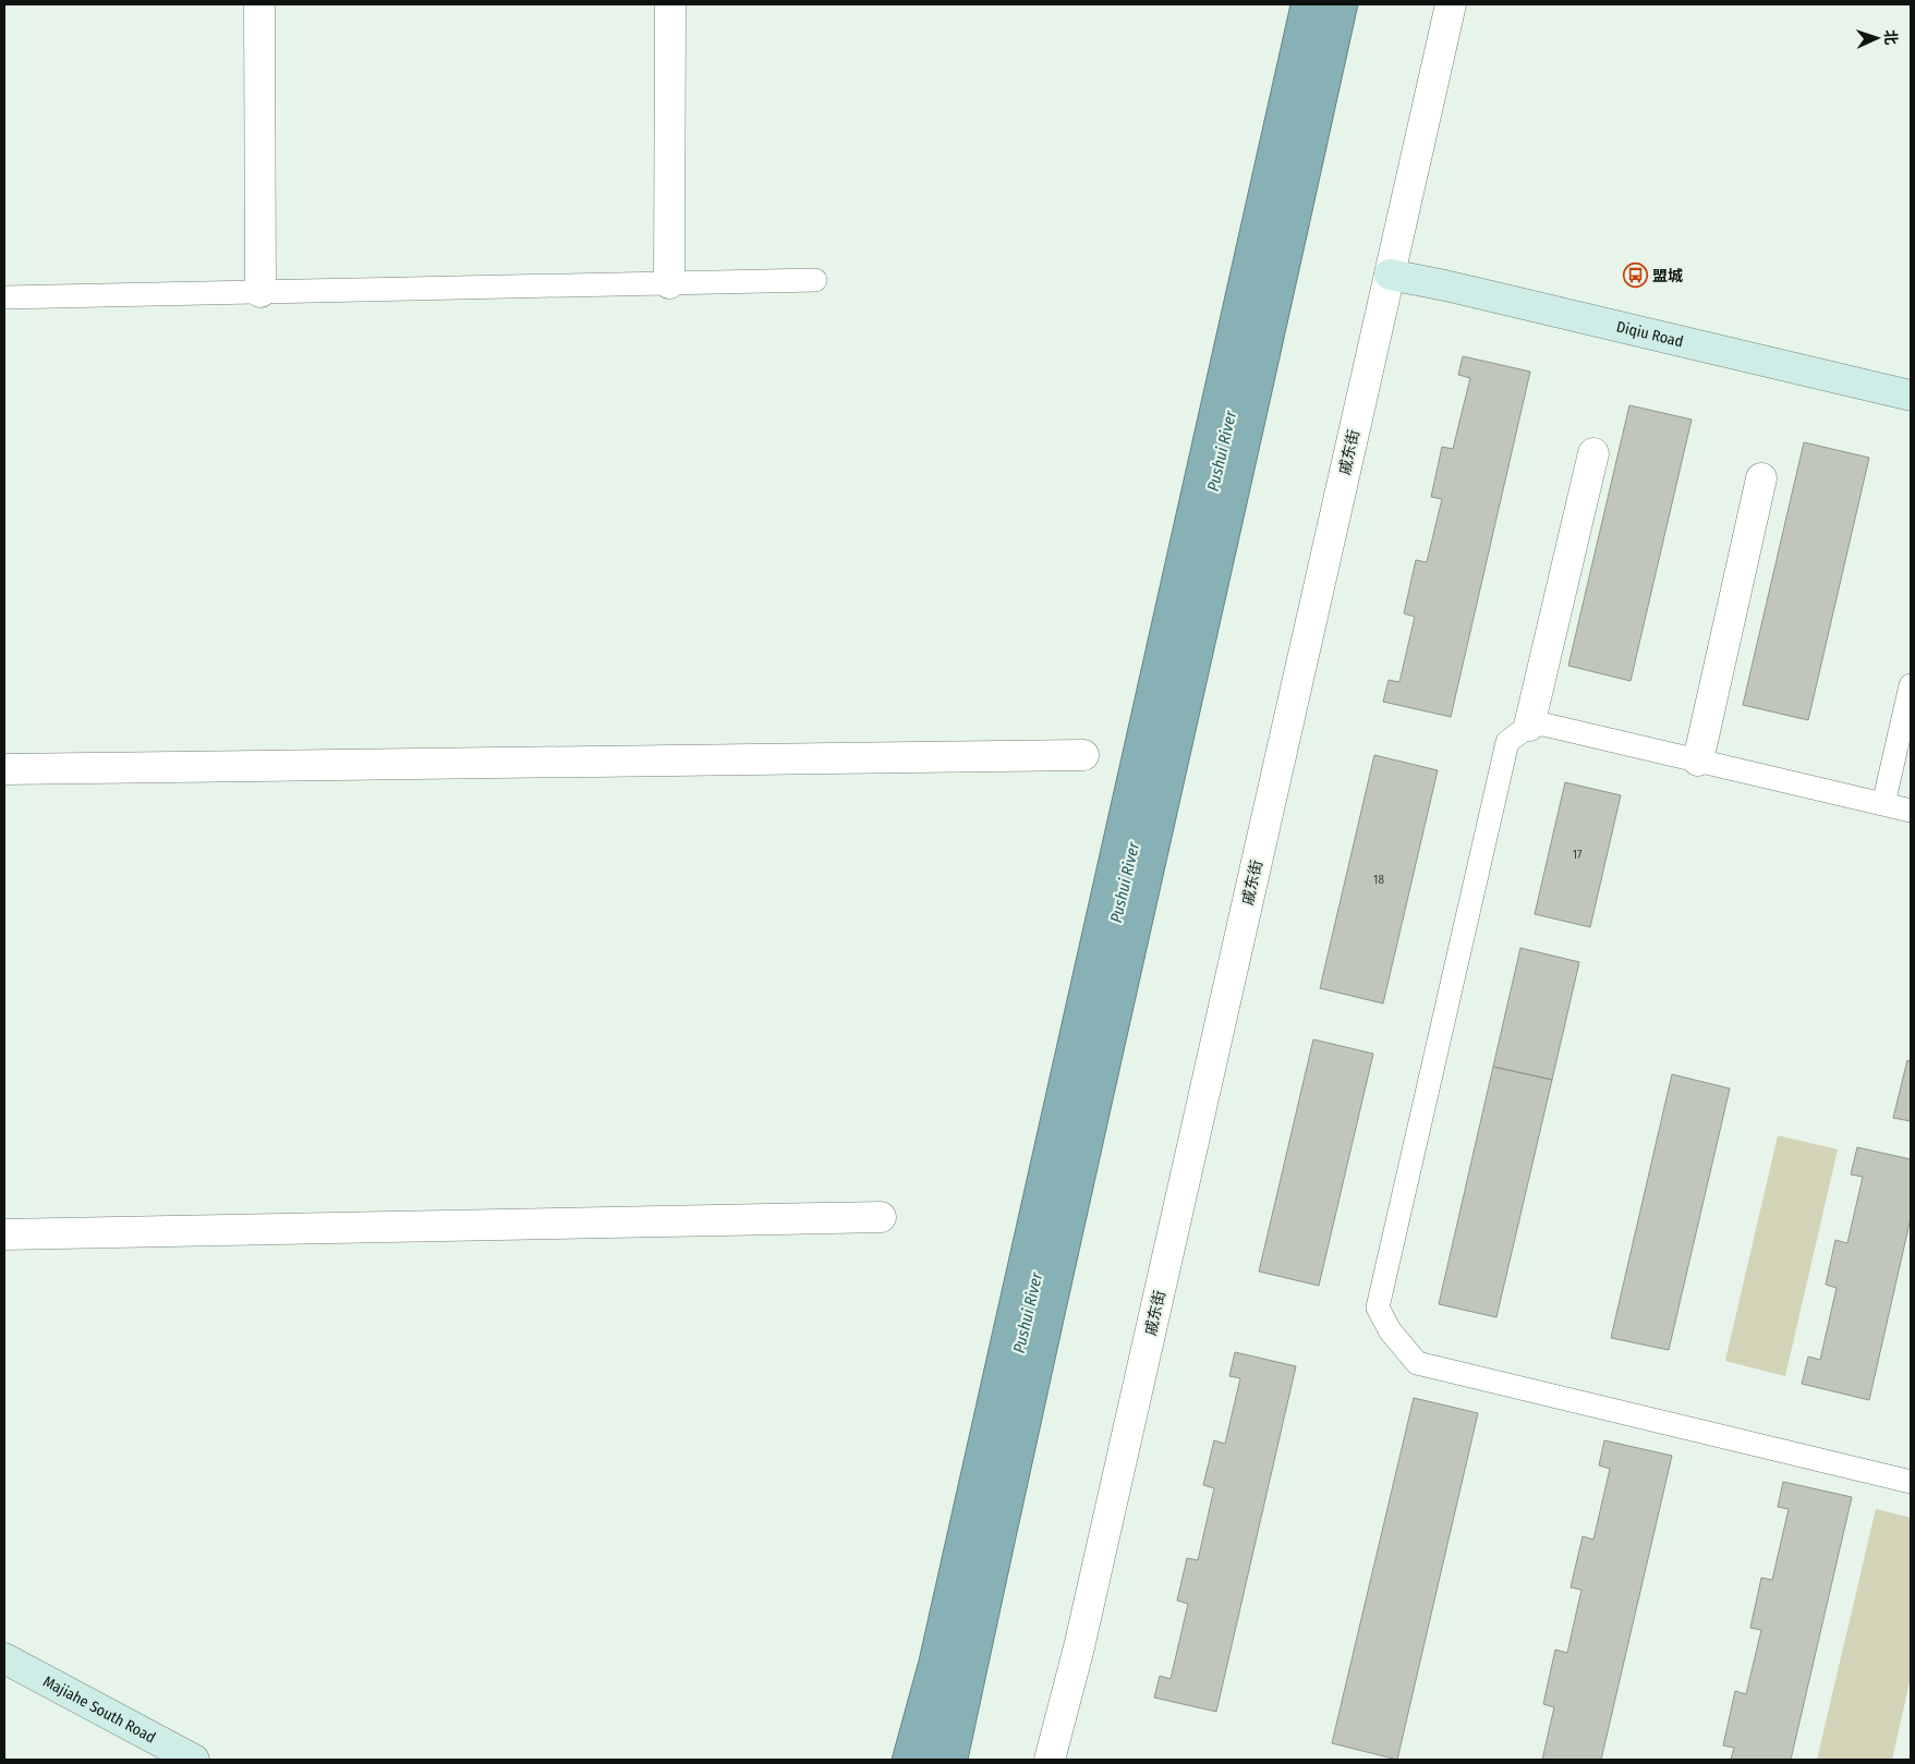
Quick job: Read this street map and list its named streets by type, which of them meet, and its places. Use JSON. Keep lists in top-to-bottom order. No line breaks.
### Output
{"streets":{"street":["Diqiu Road","戚东街","Majiahe South Road"]},"crossings":[["Diqiu Road","戚东街"]],"water":["Pushui River"],"places":{"bus stop":["盟城"]},"house_numbers":["17","18"],"north":"right"}
